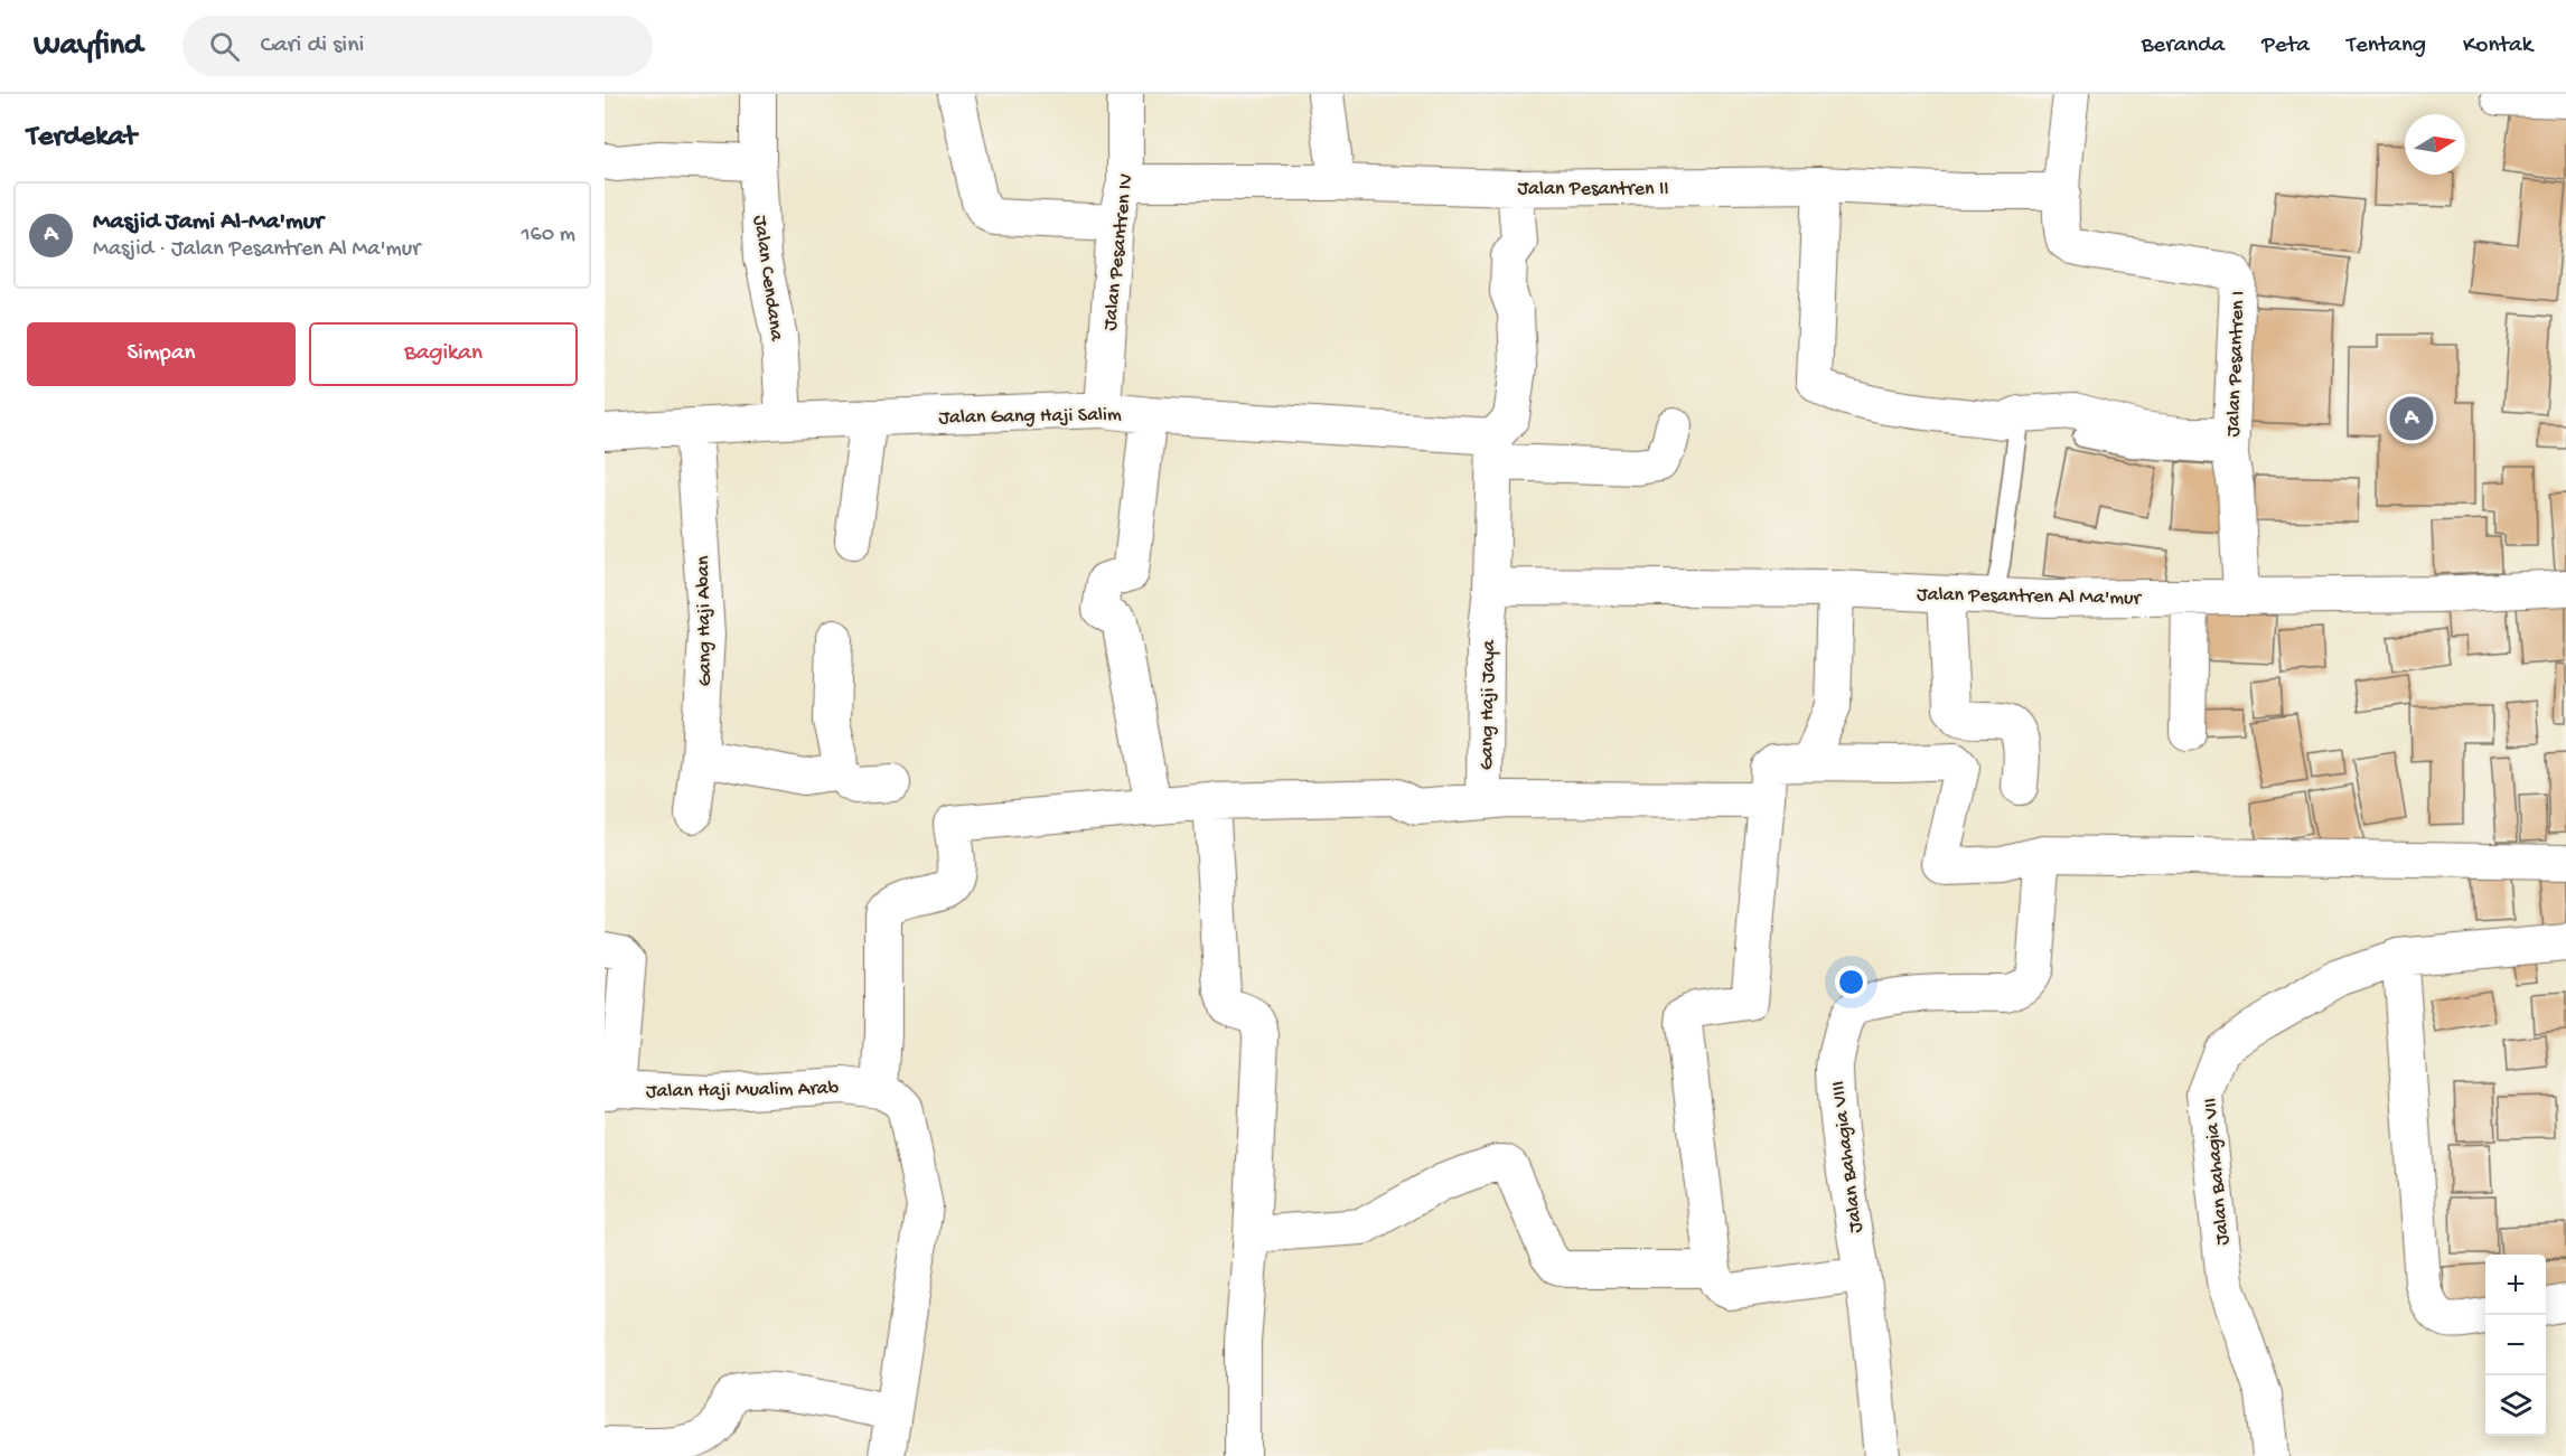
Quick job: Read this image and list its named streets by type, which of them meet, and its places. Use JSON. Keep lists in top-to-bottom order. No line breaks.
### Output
{"streets":{"street":["Jalan Pesantren II","Jalan Pesantren IV","Jalan Cendana","Jalan Pesantren I","Jalan Gang Haji Salim","Jalan Pesantren Al Ma'mur","Gang Haji Aban","Gang Haji Jaya","Jalan Haji Mualim Arab","Jalan Bahagia VIII","Jalan Bahagia VII"]},"crossings":[["Jalan Pesantren II","Jalan Pesantren IV"],["Jalan Pesantren II","Jalan Pesantren I"],["Jalan Pesantren IV","Jalan Gang Haji Salim"],["Jalan Cendana","Jalan Gang Haji Salim"],["Jalan Pesantren I","Jalan Pesantren Al Ma'mur"],["Jalan Gang Haji Salim","Gang Haji Aban"],["Jalan Gang Haji Salim","Gang Haji Jaya"],["Jalan Pesantren Al Ma'mur","Gang Haji Jaya"]],"north":"right","page":{"header":"Wayfind","search":"Cari di sini","nav":["Beranda","Peta","Tentang","Kontak"],"heading":"Terdekat","list":[{"mark":"A","name":"Masjid Jami Al-Ma'mur","note":"Masjid · Jalan Pesantren Al Ma'mur","value":"160 m"}],"buttons":["Simpan","Bagikan"],"pins":"A","map_buttons":["+","−"]}}
